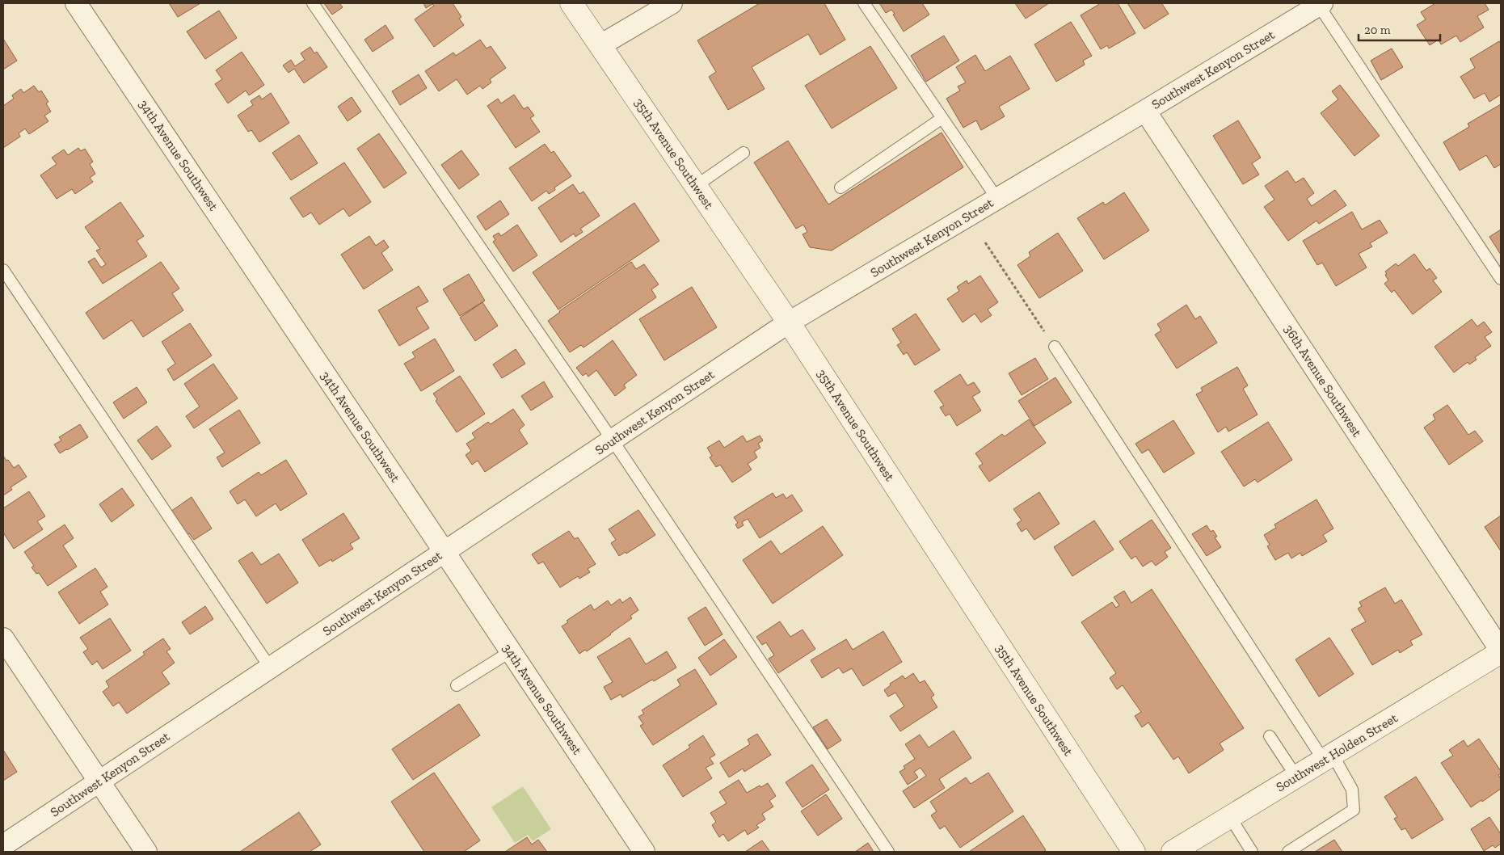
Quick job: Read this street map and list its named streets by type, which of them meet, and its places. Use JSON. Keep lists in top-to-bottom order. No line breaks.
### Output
{"streets":{"main road":["35th Avenue Southwest","Southwest Holden Street"],"street":["Southwest Kenyon Street","34th Avenue Southwest","36th Avenue Southwest"]},"crossings":[["Southwest Kenyon Street","35th Avenue Southwest"],["Southwest Kenyon Street","34th Avenue Southwest"],["Southwest Kenyon Street","36th Avenue Southwest"],["36th Avenue Southwest","Southwest Holden Street"]],"scale_bar":"20 m"}
